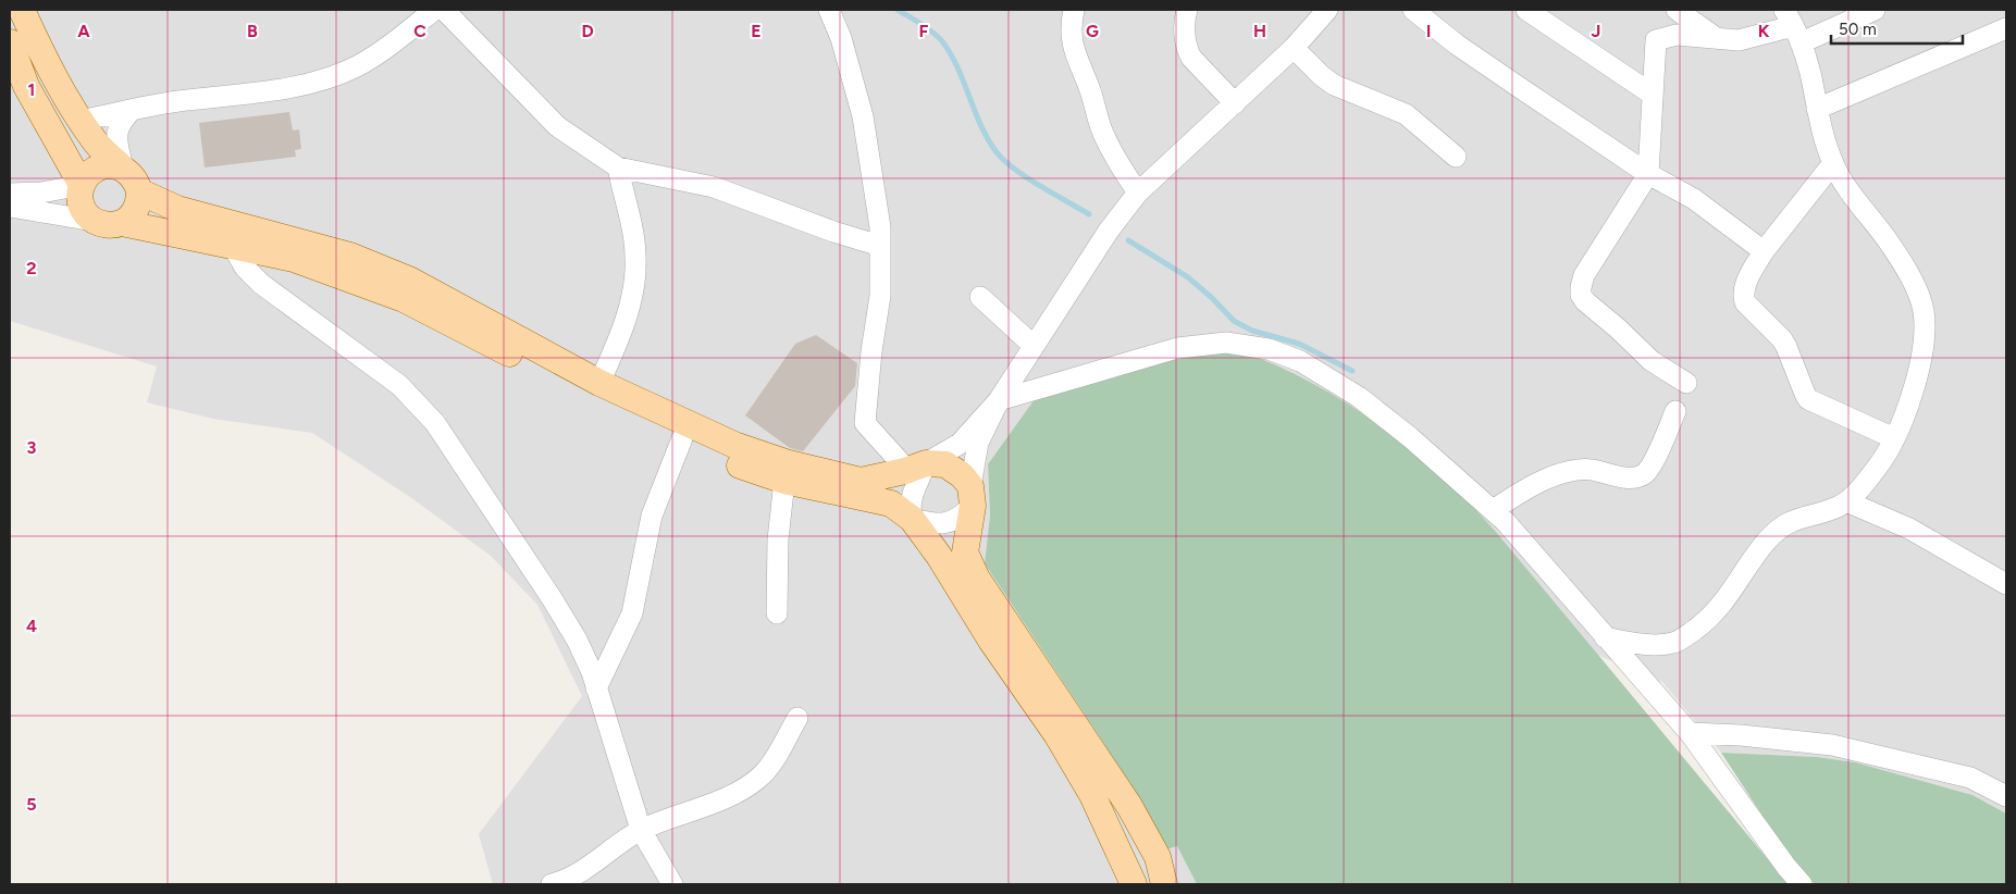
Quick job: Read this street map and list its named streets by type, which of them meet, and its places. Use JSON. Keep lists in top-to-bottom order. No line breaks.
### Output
{"scale_bar":"50 m","grid":{"columns":["A","B","C","D","E","F","G","H","I","J","K"],"rows":["1","2","3","4","5"]}}
